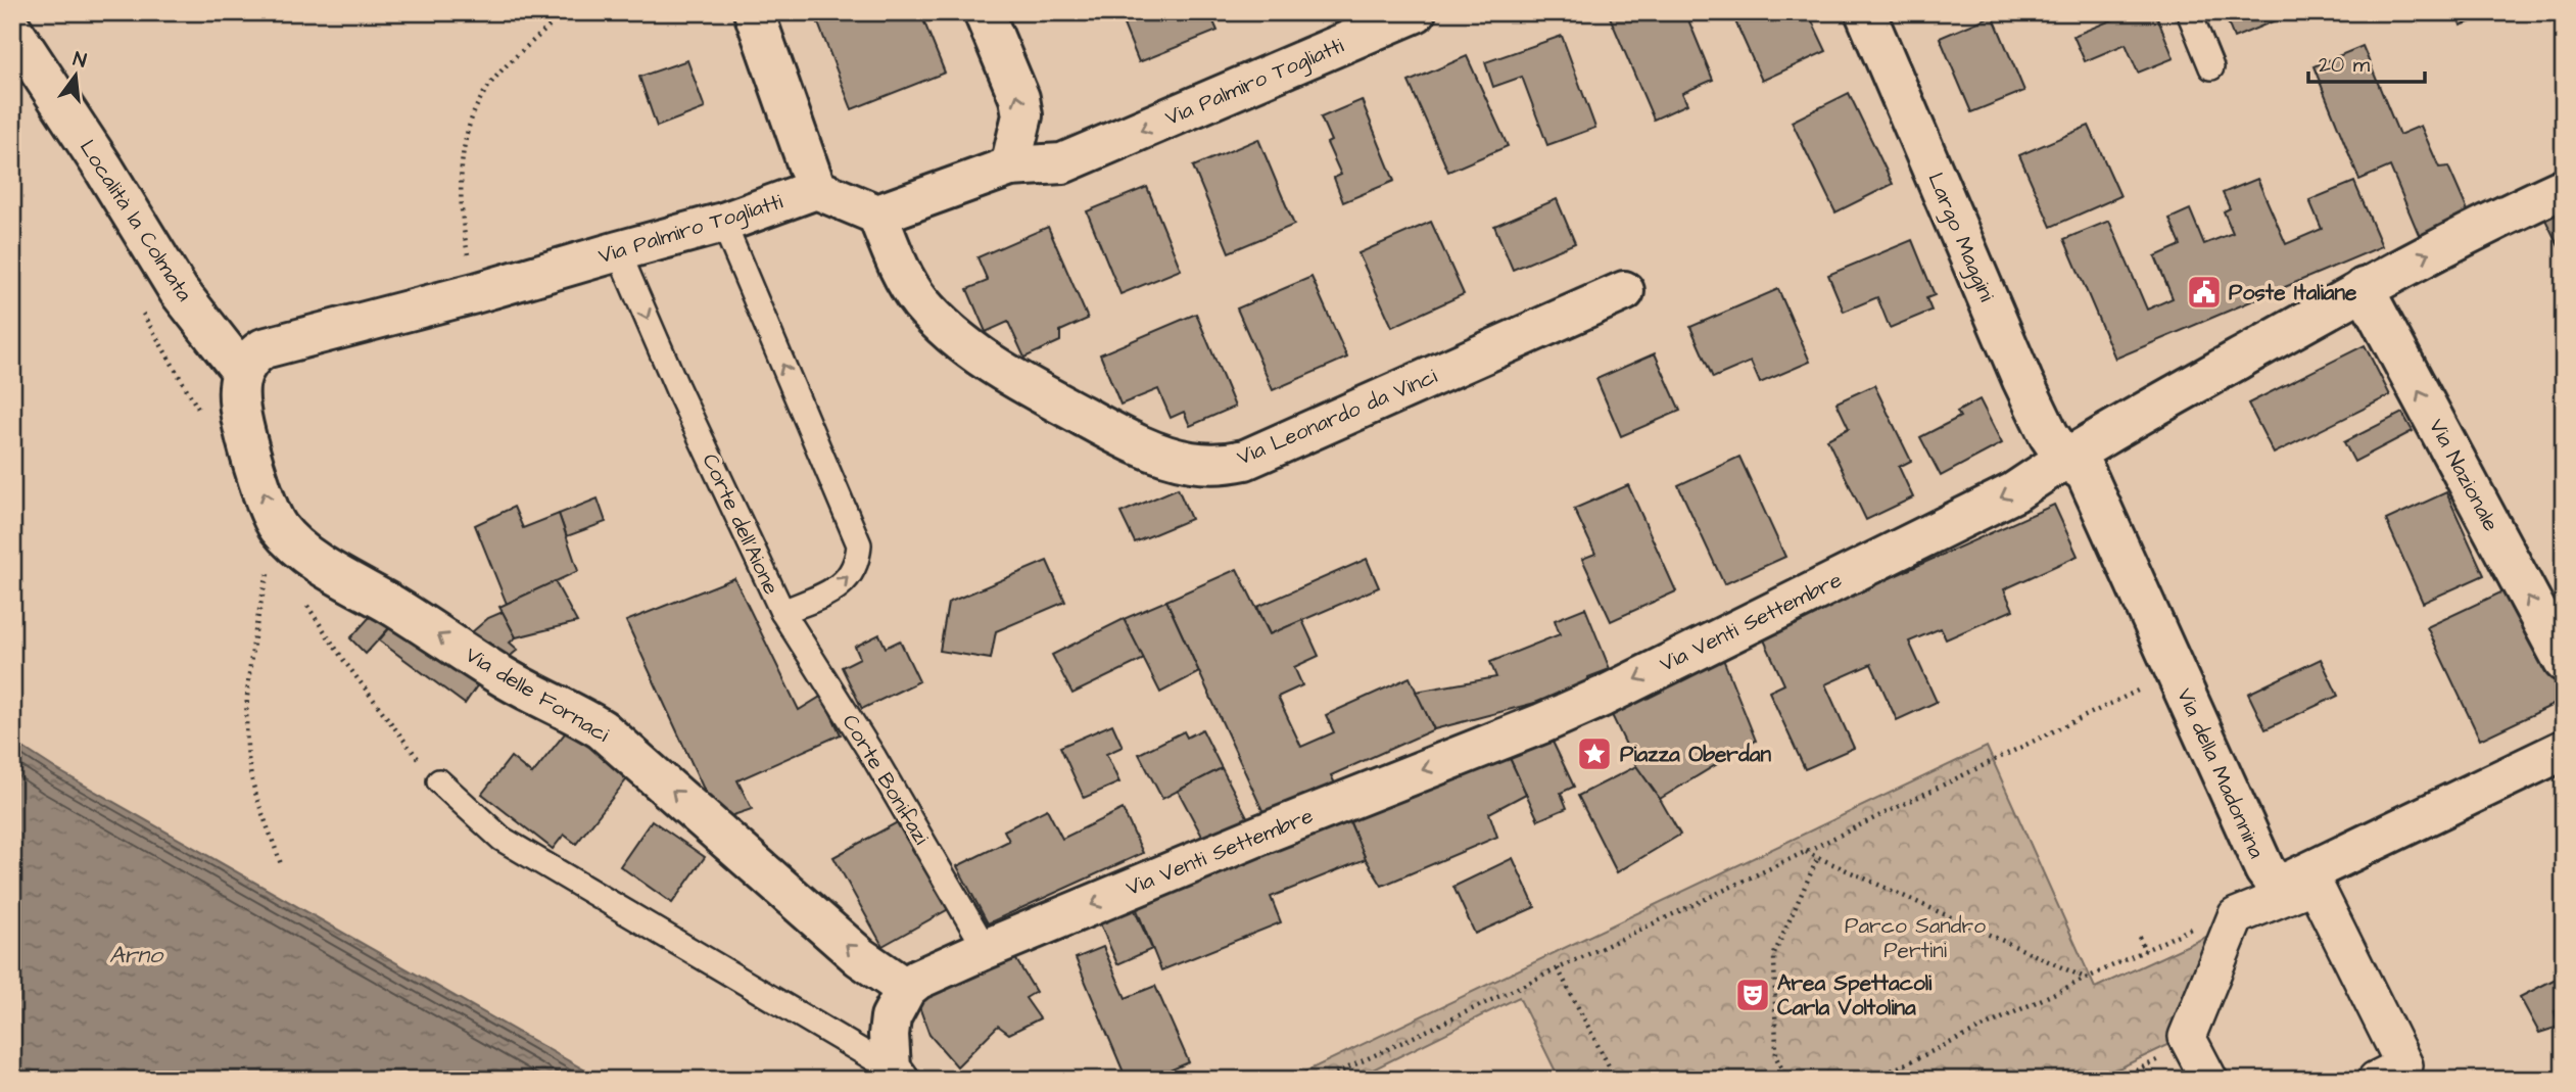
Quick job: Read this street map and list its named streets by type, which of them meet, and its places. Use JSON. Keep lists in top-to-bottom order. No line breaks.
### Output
{"streets":{"street":["Via Palmiro Togliatti","Località la Colmata","Largo Maggini","Via Leonardo da Vinci","Via Nazionale","Via Venti Settembre","Via delle Fornaci","Via della Madonnina"],"lane":["Corte dell'Aione","Corte Bonifazi"]},"crossings":[["Via Palmiro Togliatti","Località la Colmata"],["Via Palmiro Togliatti","Via Leonardo da Vinci"],["Via Palmiro Togliatti","Corte dell'Aione"],["Via Palmiro Togliatti","Via delle Fornaci"],["Località la Colmata","Via delle Fornaci"],["Largo Maggini","Via Venti Settembre"],["Largo Maggini","Via della Madonnina"],["Via Nazionale","Via Venti Settembre"],["Corte dell'Aione","Corte Bonifazi"],["Via Venti Settembre","Via delle Fornaci"],["Via Venti Settembre","Via della Madonnina"],["Via Venti Settembre","Corte Bonifazi"]],"one_way":["Via Palmiro Togliatti","Via Nazionale","Via delle Fornaci"],"water":["Arno"],"parks":["Parco Sandro Pertini"],"places":{"public building":["Poste Italiane"],"place":["Piazza Oberdan"],"theatre":["Area Spettacoli Carla Voltolina"]},"scale_bar":"20 m","north":"top"}
